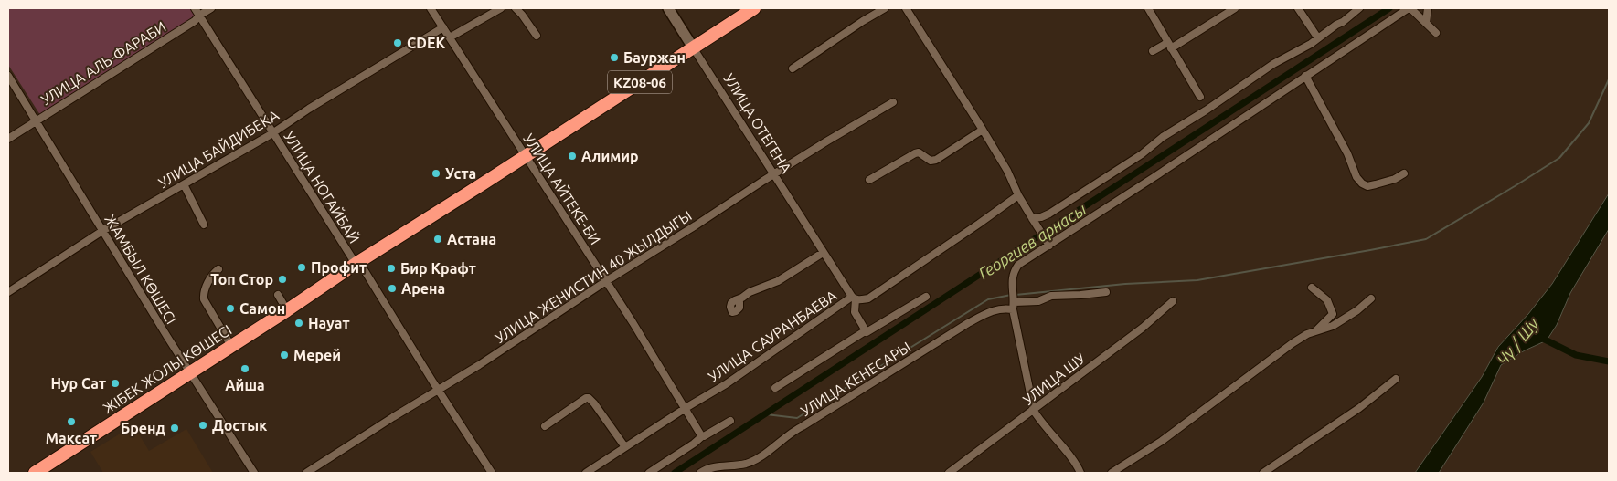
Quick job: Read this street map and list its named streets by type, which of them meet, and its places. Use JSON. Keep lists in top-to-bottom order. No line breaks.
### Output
{"streets":{"highway":["KZ08-06","ЖІБЕК ЖОЛЫ КӨШЕСІ"],"main road":["УЛИЦА ОТЕГЕНА"],"street":["УЛИЦА АЛЬ-ФАРАБИ","УЛИЦА БАЙДИБЕКА","УЛИЦА НОГАЙБАЙ","УЛИЦА АЙТЕКЕ-БИ","ЖАМБЫЛ КӨШЕСІ","УЛИЦА ЖЕНИСТИН 40 ЖЫЛДЫГЫ","УЛИЦА САУРАНБАЕВА","УЛИЦА КЕНЕСАРЫ","УЛИЦА ШУ"]},"crossings":[["УЛИЦА АЛЬ-ФАРАБИ","УЛИЦА НОГАЙБАЙ"],["УЛИЦА АЛЬ-ФАРАБИ","ЖАМБЫЛ КӨШЕСІ"],["УЛИЦА ОТЕГЕНА","УЛИЦА ЖЕНИСТИН 40 ЖЫЛДЫГЫ"],["УЛИЦА ОТЕГЕНА","УЛИЦА САУРАНБАЕВА"],["УЛИЦА ОТЕГЕНА","ЖІБЕК ЖОЛЫ КӨШЕСІ"],["УЛИЦА БАЙДИБЕКА","УЛИЦА НОГАЙБАЙ"],["УЛИЦА БАЙДИБЕКА","УЛИЦА АЙТЕКЕ-БИ"],["УЛИЦА БАЙДИБЕКА","ЖАМБЫЛ КӨШЕСІ"],["УЛИЦА НОГАЙБАЙ","УЛИЦА ЖЕНИСТИН 40 ЖЫЛДЫГЫ"],["УЛИЦА НОГАЙБАЙ","ЖІБЕК ЖОЛЫ КӨШЕСІ"],["УЛИЦА АЙТЕКЕ-БИ","УЛИЦА ЖЕНИСТИН 40 ЖЫЛДЫГЫ"],["УЛИЦА АЙТЕКЕ-БИ","УЛИЦА САУРАНБАЕВА"],["УЛИЦА АЙТЕКЕ-БИ","ЖІБЕК ЖОЛЫ КӨШЕСІ"],["ЖАМБЫЛ КӨШЕСІ","ЖІБЕК ЖОЛЫ КӨШЕСІ"]],"water":["Георгиев арнасы","Чү / Шу"],"places":["CDEK","Бауржан","Алимир","Уста","Астана","Профит","Бир Крафт","Топ Стор","Арена","Самон","Науат","Мерей","Айша","Нур Сат","Максат","Достык","Бренд"]}
